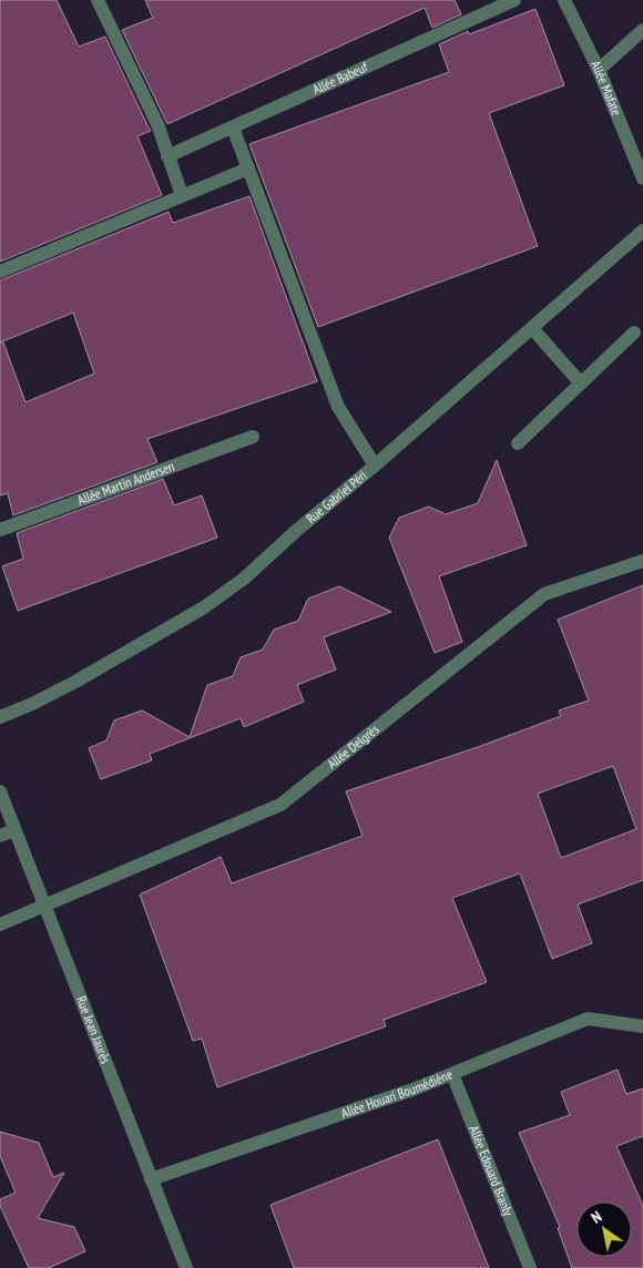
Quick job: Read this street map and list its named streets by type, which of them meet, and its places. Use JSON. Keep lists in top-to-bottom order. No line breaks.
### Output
{"streets":{"street":["Allée Babeuf","Allée Mafate","Allée Martin Andersen","Rue Gabriel Péri","Allée Delgrès","Rue Jean Jaurès","Allée Houari Boumédiène","Allée Edouard Branly"]},"crossings":[["Allée Delgrès","Rue Jean Jaurès"],["Rue Jean Jaurès","Allée Houari Boumédiène"],["Allée Houari Boumédiène","Allée Edouard Branly"]],"north":"top left"}
